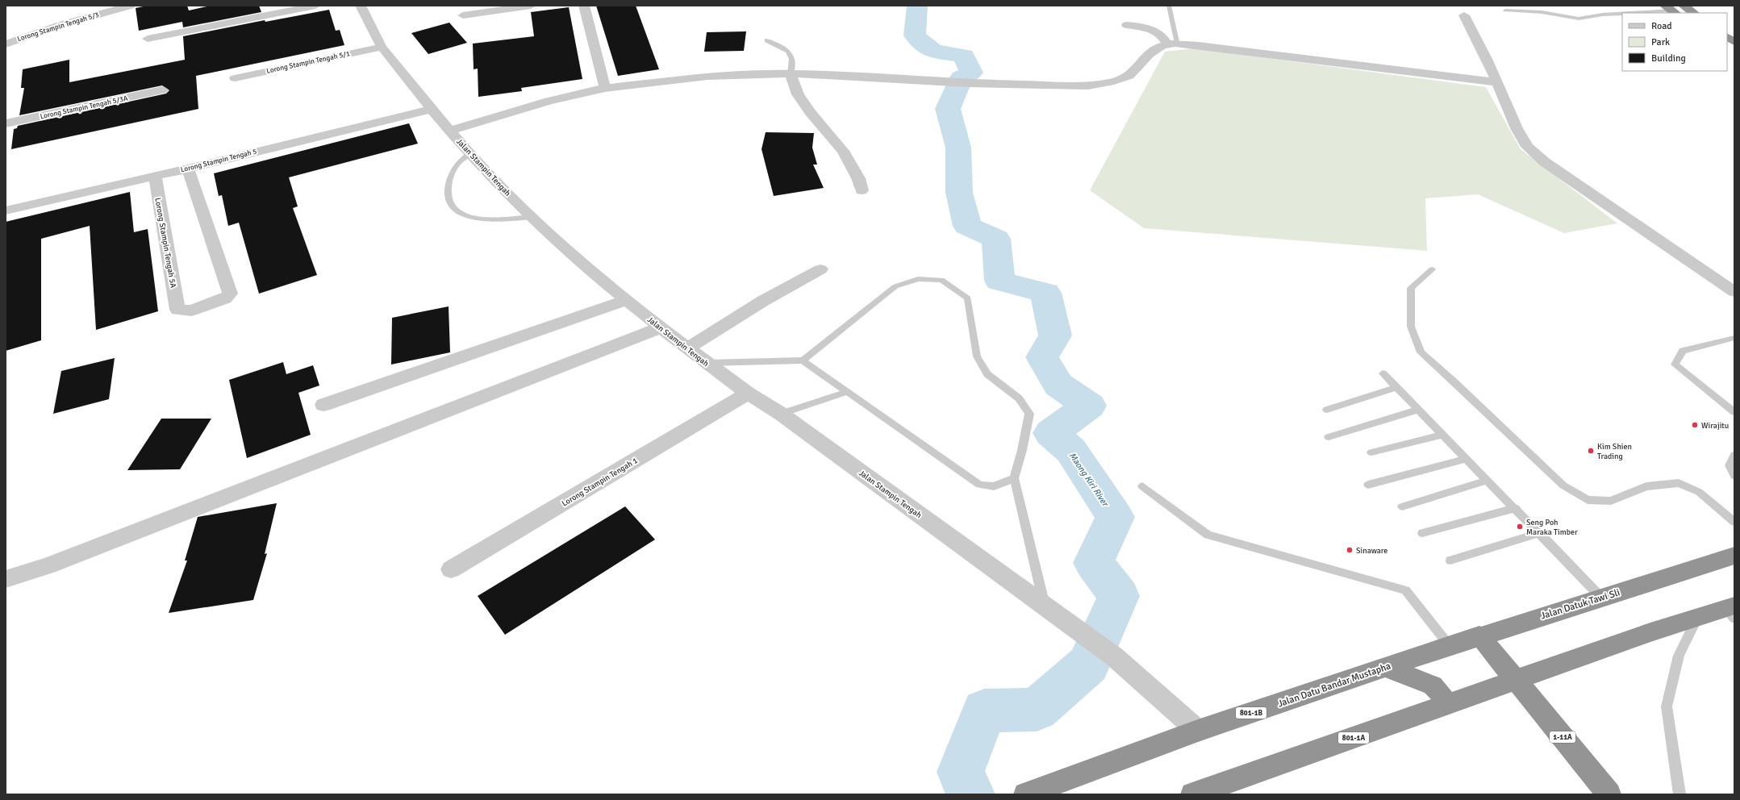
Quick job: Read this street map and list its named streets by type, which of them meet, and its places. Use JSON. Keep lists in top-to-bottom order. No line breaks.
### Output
{"streets":{"highway":["Jalan Datuk Tawi Sli","Jalan Datu Bandar Mustapha","801-1B","1-11A","801-1A"],"street":["Lorong Stampin Tengah 5/3","Lorong Stampin Tengah 5/1","Lorong Stampin Tengah 5/3A","Lorong Stampin Tengah 5","Jalan Stampin Tengah","Lorong Stampin Tengah 5A","Lorong Stampin Tengah 1"]},"crossings":[["Lorong Stampin Tengah 5/1","Jalan Stampin Tengah"],["Lorong Stampin Tengah 5","Jalan Stampin Tengah"],["Lorong Stampin Tengah 5","Lorong Stampin Tengah 5A"],["Jalan Stampin Tengah","Lorong Stampin Tengah 1"],["Jalan Stampin Tengah","Jalan Datu Bandar Mustapha"],["Jalan Datuk Tawi Sli","Jalan Datu Bandar Mustapha"],["Jalan Datuk Tawi Sli","1-11A"],["Jalan Datu Bandar Mustapha","1-11A"],["1-11A","801-1A"]],"water":["Maong Kiri River"],"places":["Wirajitu","Kim Shien Trading","Seng Poh Maraka Timber","Sinaware"],"legend":["Road","Park","Building"]}
